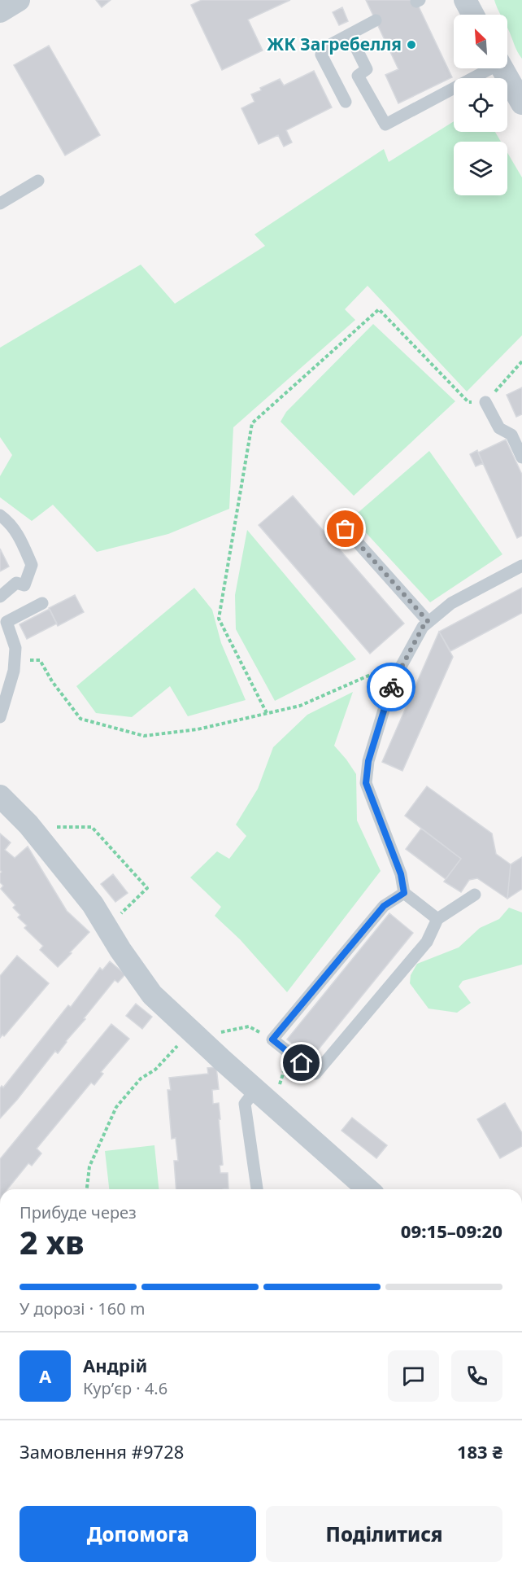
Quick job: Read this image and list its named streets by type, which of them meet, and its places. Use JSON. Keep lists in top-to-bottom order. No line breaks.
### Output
{"places":["ЖК Загребелля"],"north":"top left","page":{"heading":["2 хв","Прибуде через","09:15–09:20"],"panel":["Андрій","Кур’єр · 4.6","Замовлення #9728","183 ₴"],"bar":"У дорозі · 160 m","round":"А","buttons":["Допомога","Поділитися"]}}
